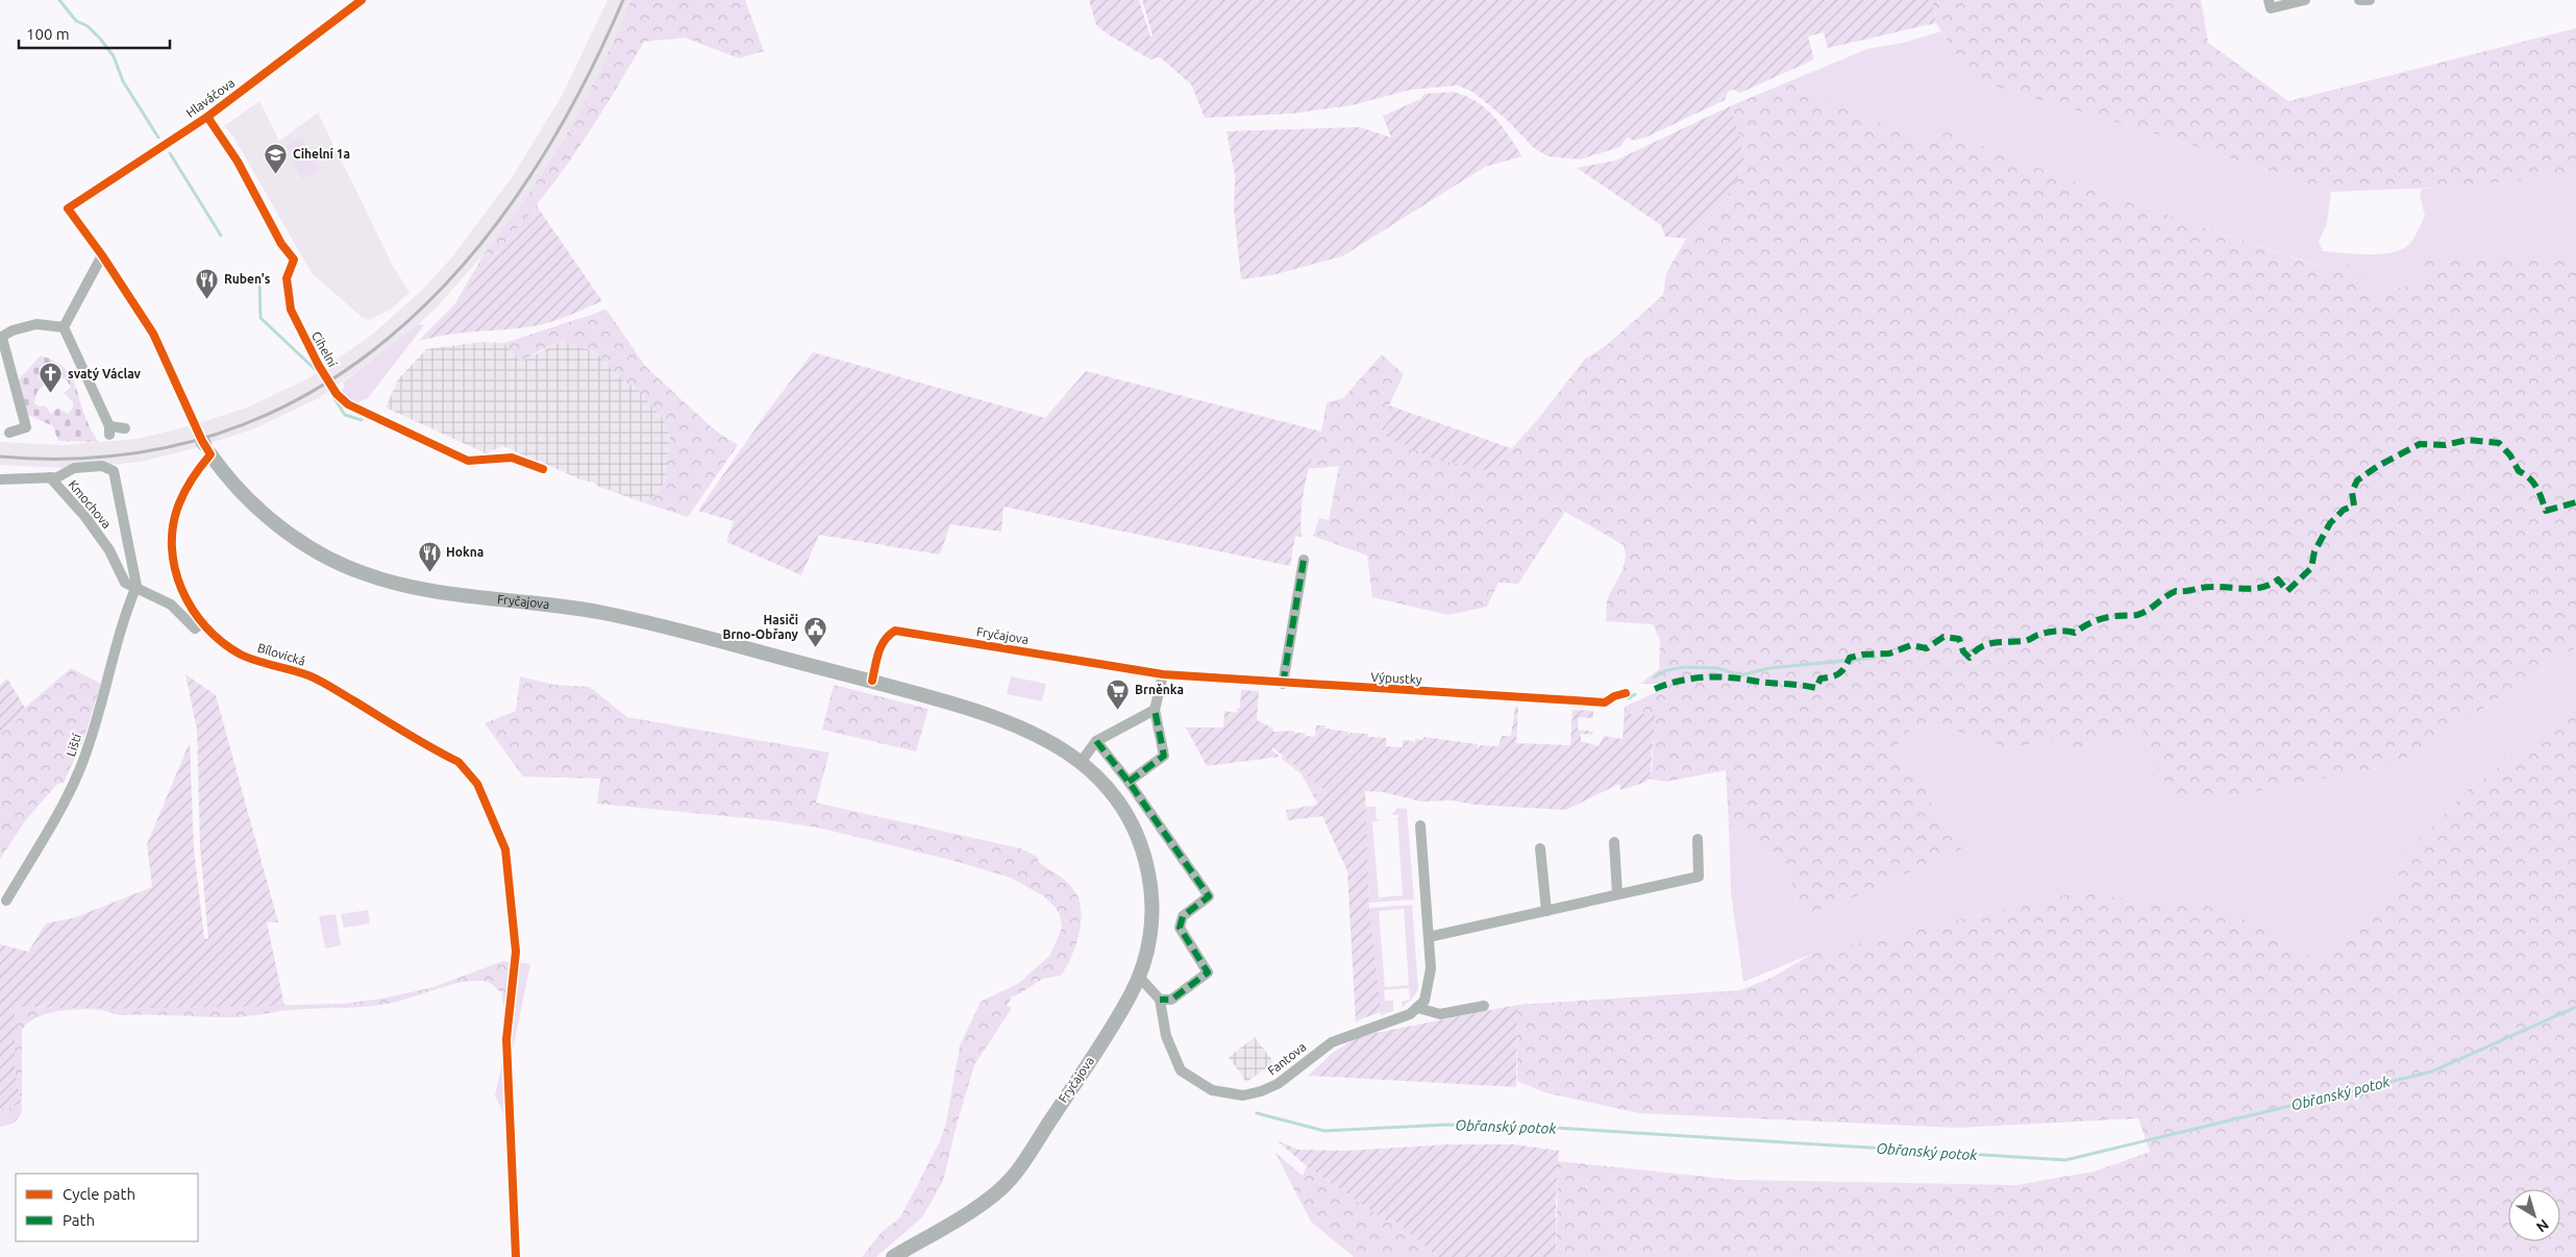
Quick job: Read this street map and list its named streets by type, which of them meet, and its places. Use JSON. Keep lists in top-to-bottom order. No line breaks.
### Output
{"streets":{"main road":["Fryčajova"],"street":["Hlaváčova","Cihelní","Kmochova","Bílovická","Výpustky","Liští","Fantova"]},"crossings":[["Hlaváčova","Cihelní"],["Kmochova","Bílovická"],["Kmochova","Liští"],["Fryčajova","Bílovická"],["Fryčajova","Výpustky"],["Bílovická","Liští"]],"water":["Obřanský potok"],"places":{"school or university":["Cihelní 1a"],"restaurant":["Ruben's","Hokna"],"church":["svatý Václav"],"public building":["Hasiči Brno-Obřany"],"supermarket":["Brněnka"]},"legend":["Cycle path","Path"],"scale_bar":"100 m","north":"bottom right"}
